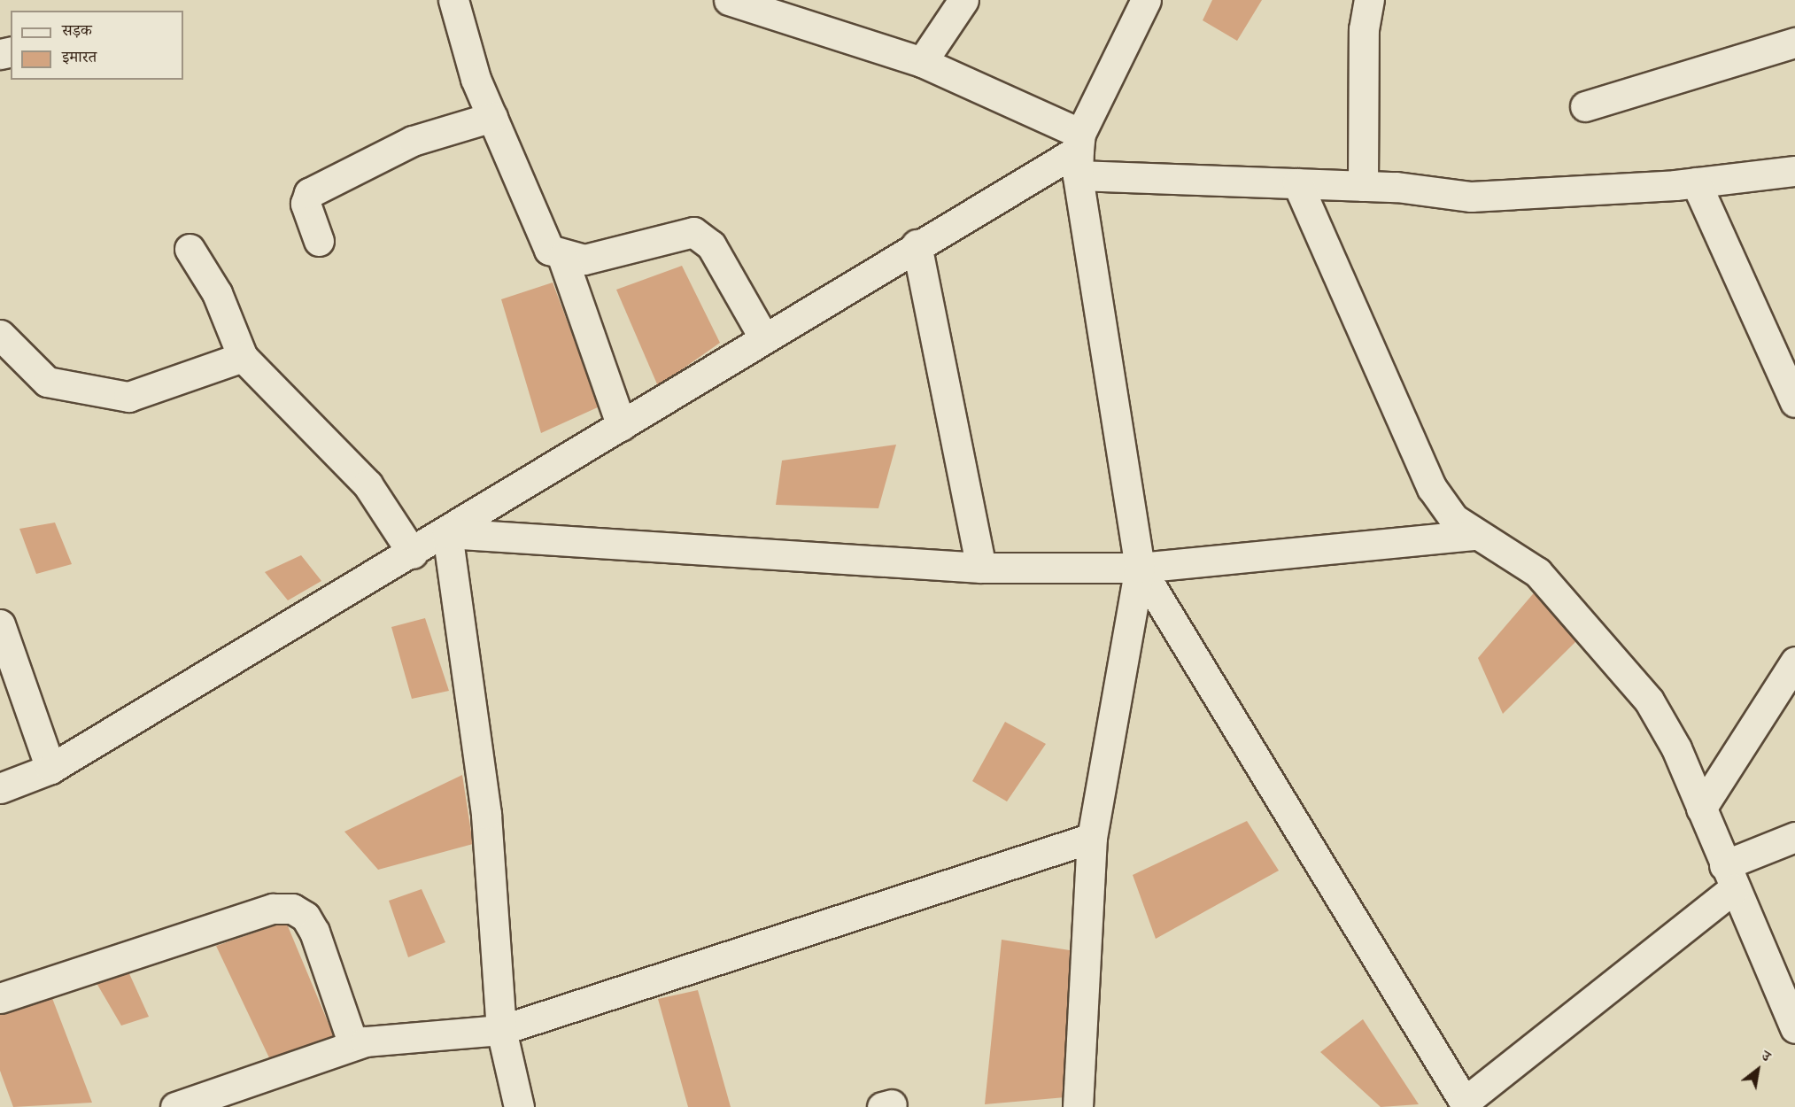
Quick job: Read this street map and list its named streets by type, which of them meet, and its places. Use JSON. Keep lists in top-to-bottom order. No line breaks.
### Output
{"legend":["सड़क","इमारत"],"north":"top right"}
